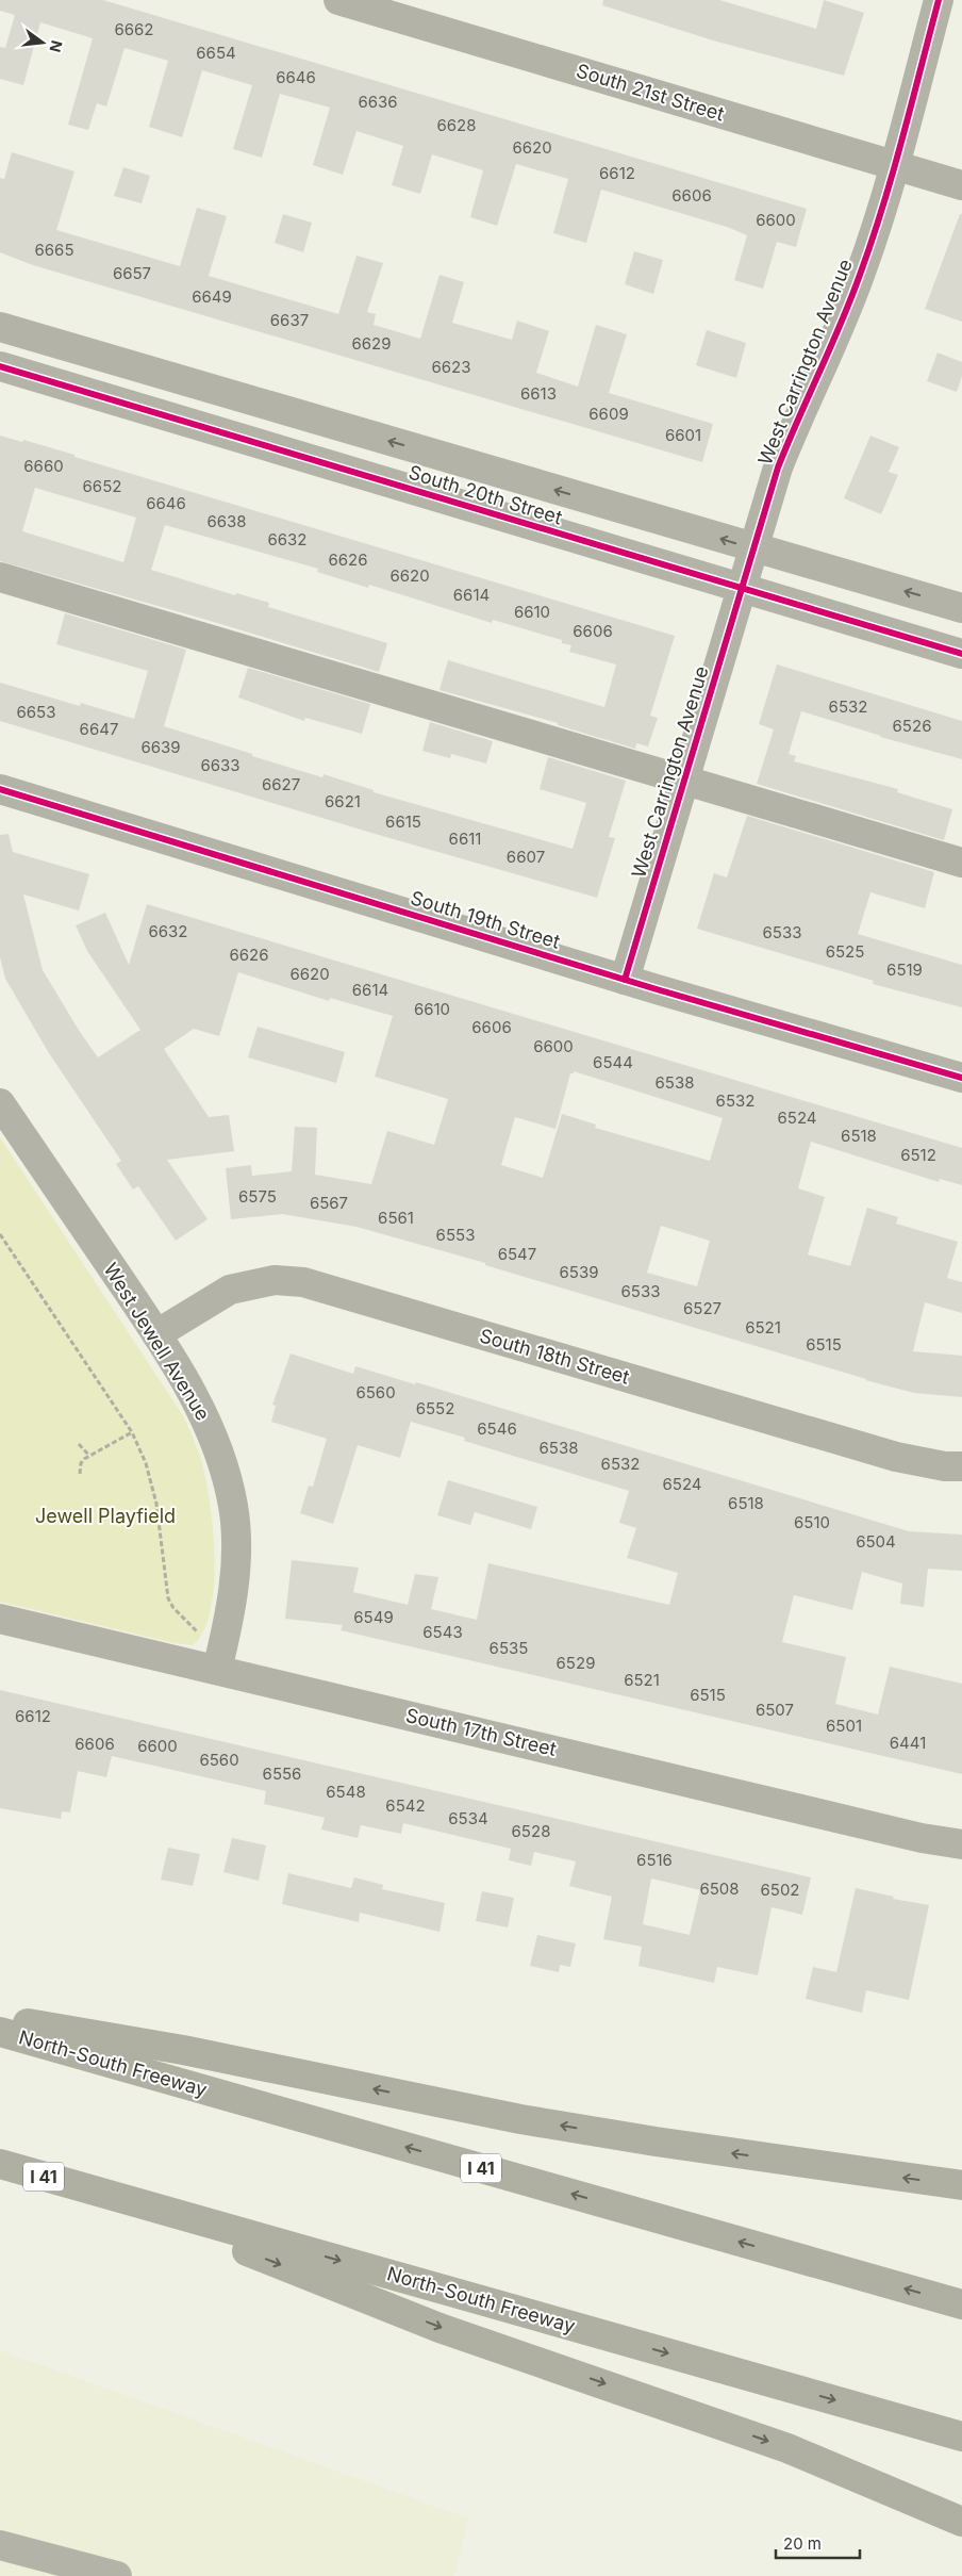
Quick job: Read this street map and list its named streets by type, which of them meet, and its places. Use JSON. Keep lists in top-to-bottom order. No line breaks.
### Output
{"streets":{"highway":["North-South Freeway","I 41"],"street":["South 21st Street","West Carrington Avenue","South 20th Street","South 19th Street","West Jewell Avenue","South 18th Street","South 17th Street"]},"crossings":[["South 21st Street","West Carrington Avenue"],["West Carrington Avenue","South 20th Street"],["West Carrington Avenue","South 19th Street"],["West Jewell Avenue","South 18th Street"],["West Jewell Avenue","South 17th Street"]],"parks":["Jewell Playfield"],"house_numbers":["6662","6654","6646","6636","6628","6620","6612","6606","6600","6665","6657","6649","6637","6629","6623","6613","6609","6601","6660","6652","6646","6638","6632","6626","6620","6614","6610","6606","6532","6653","6526","6647","6639","6633","6627","6621","6615","6611","6607","6632","6533","6525","6626","6519","6620","6614","6610","6606","6600","6544","6538","6532","6524","6518","6512","6575","6567","6561","6553","6547","6539","6533","6527","6521","6515","6560","6552","6546","6538","6532","6524","6518","6510","6504","6549","6543","6535","6529","6521","6515","6507","6612","6501","6441","6606","6600","6560","6556","6548","6542","6534","6528","6516","6508","6502"],"scale_bar":"20 m","north":"right"}
